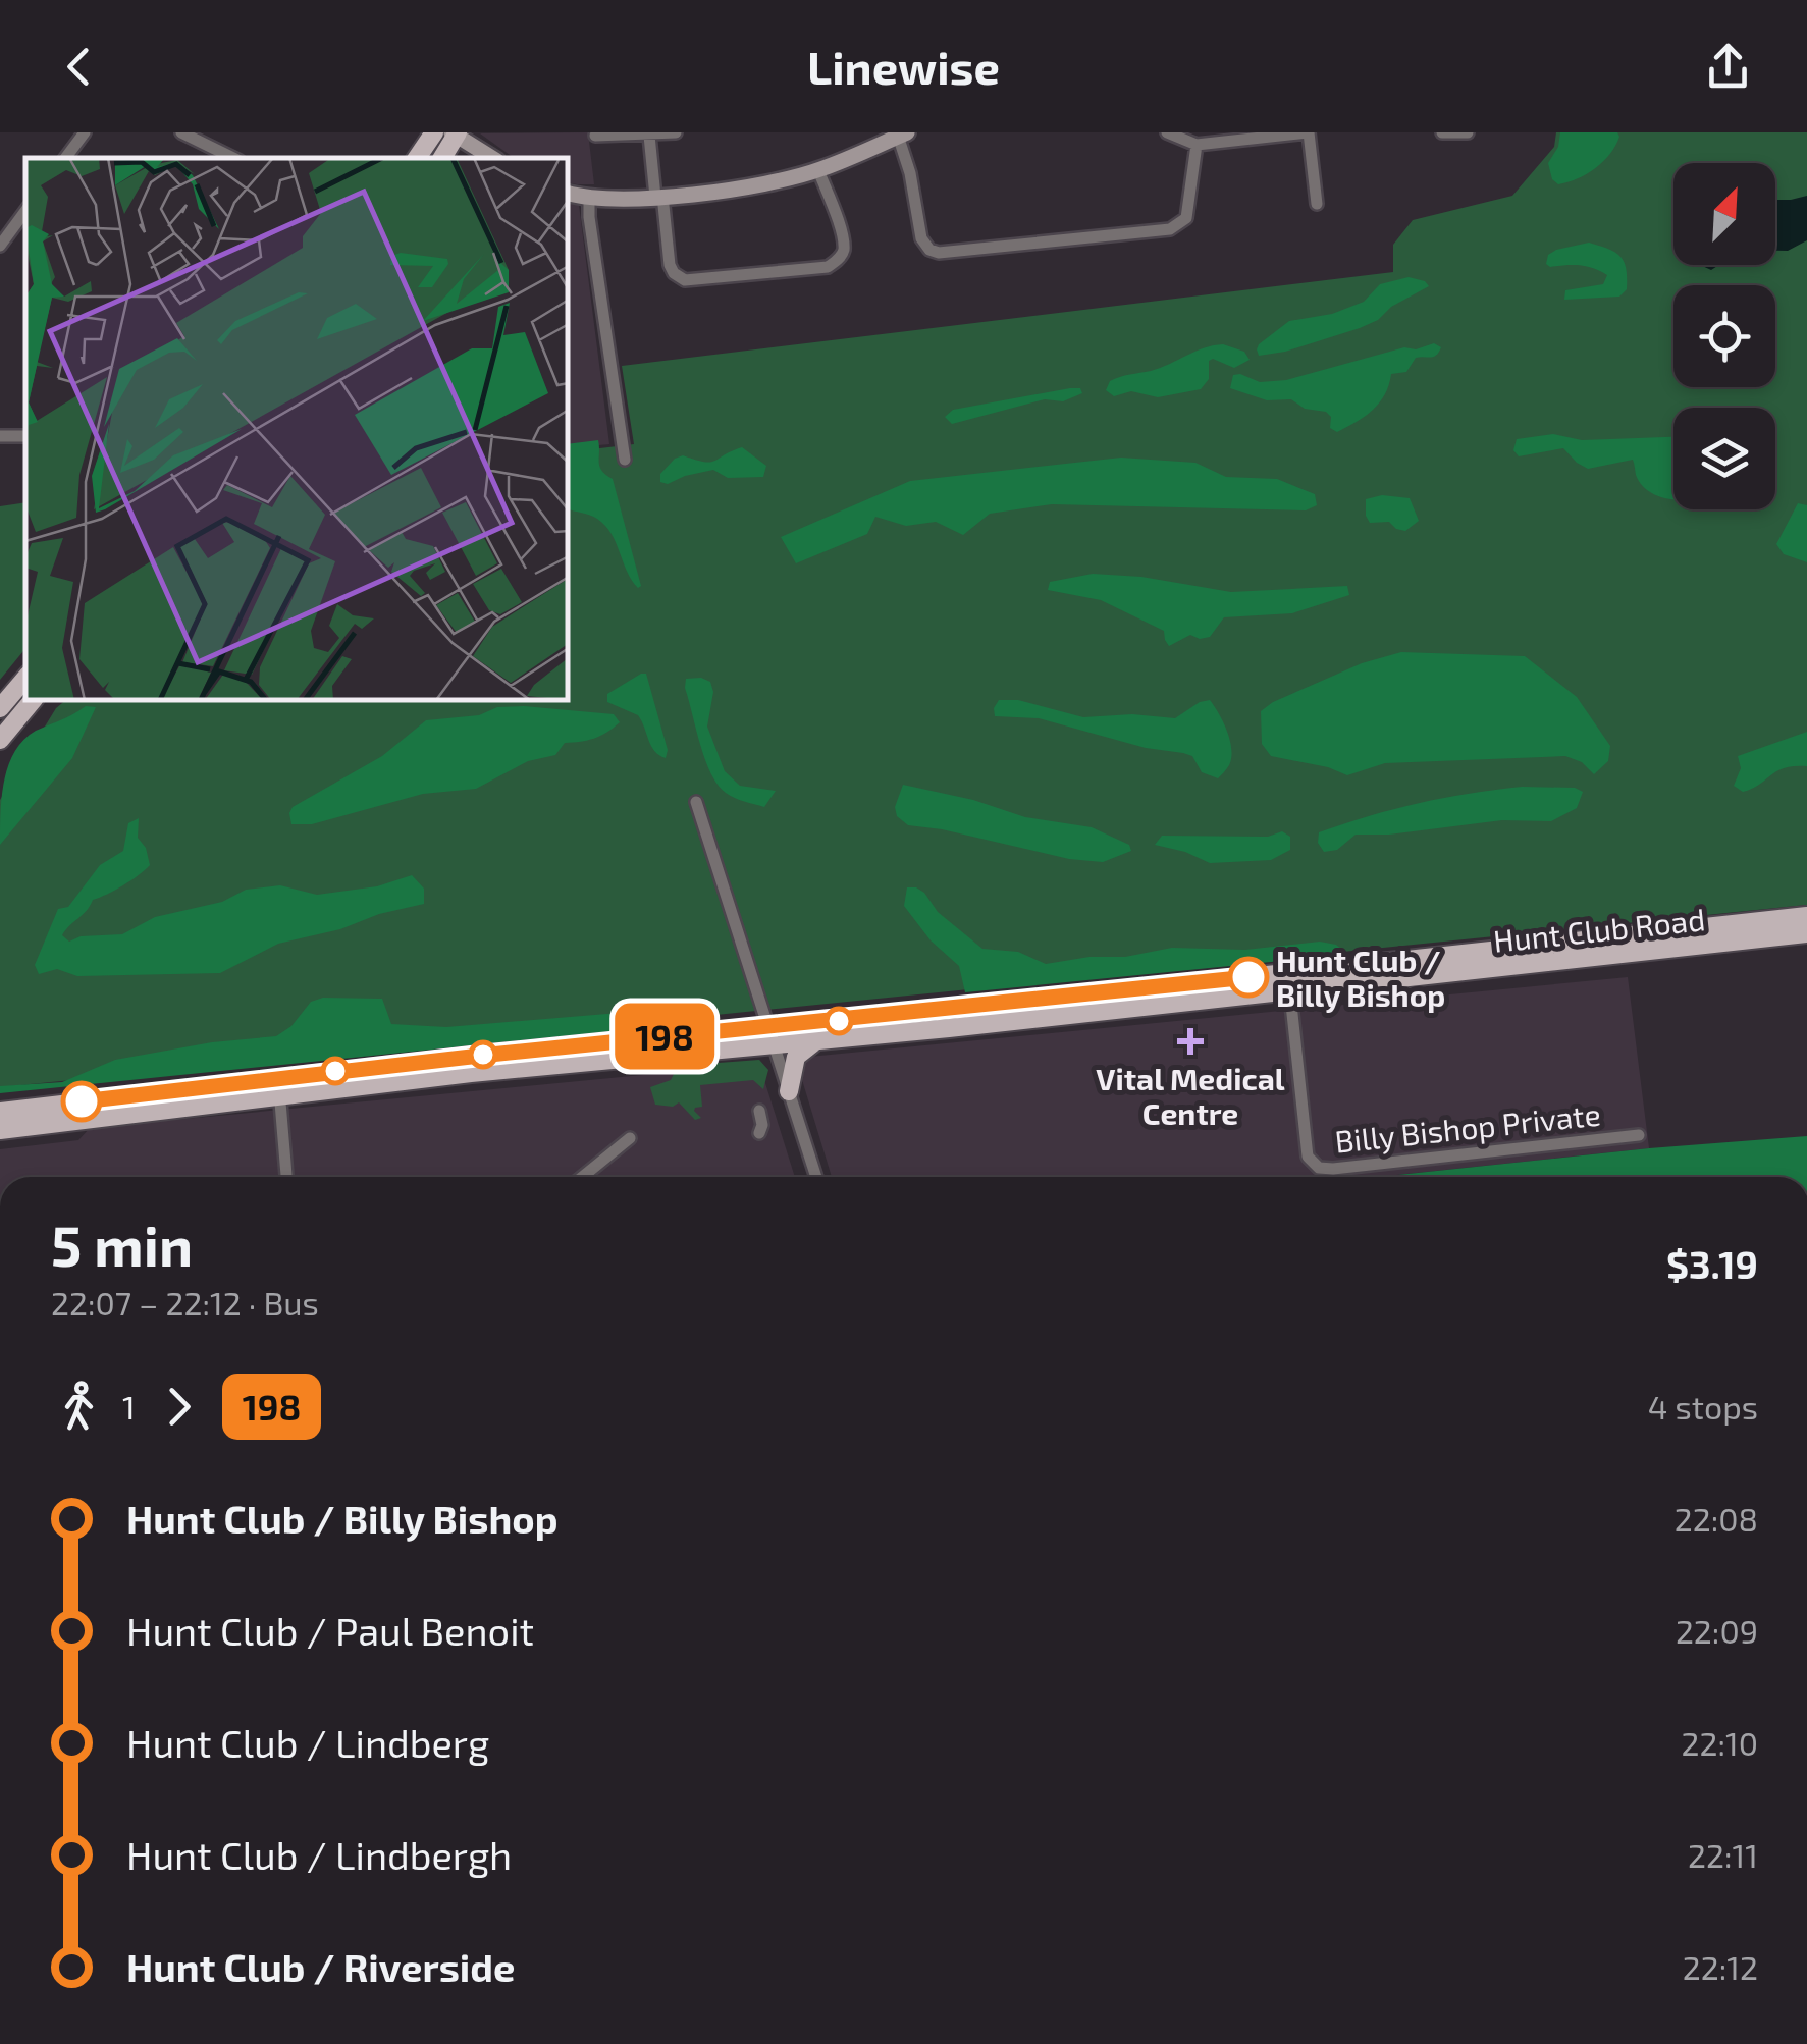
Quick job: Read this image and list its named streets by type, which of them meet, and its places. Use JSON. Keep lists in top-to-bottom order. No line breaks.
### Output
{"streets":{"main road":["Hunt Club Road"],"street":["Billy Bishop Private"]},"crossings":[["Hunt Club Road","Billy Bishop Private"]],"places":{"other":["Hunt Club / Billy Bishop"],"health":["Vital Medical Centre"]},"lines":["bus line 198"],"north":"top right","page":{"header":"Linewise","on_map":"198","heading":["5 min","22:07 – 22:12 · Bus","$3.19"],"legs":["1","198","4 stops"],"list":[{"name":"Hunt Club / Billy Bishop","value":"22:08"},{"name":"Hunt Club / Paul Benoit","value":"22:09"},{"name":"Hunt Club / Lindberg","value":"22:10"},{"name":"Hunt Club / Lindbergh","value":"22:11"},{"name":"Hunt Club / Riverside","value":"22:12"}]}}
